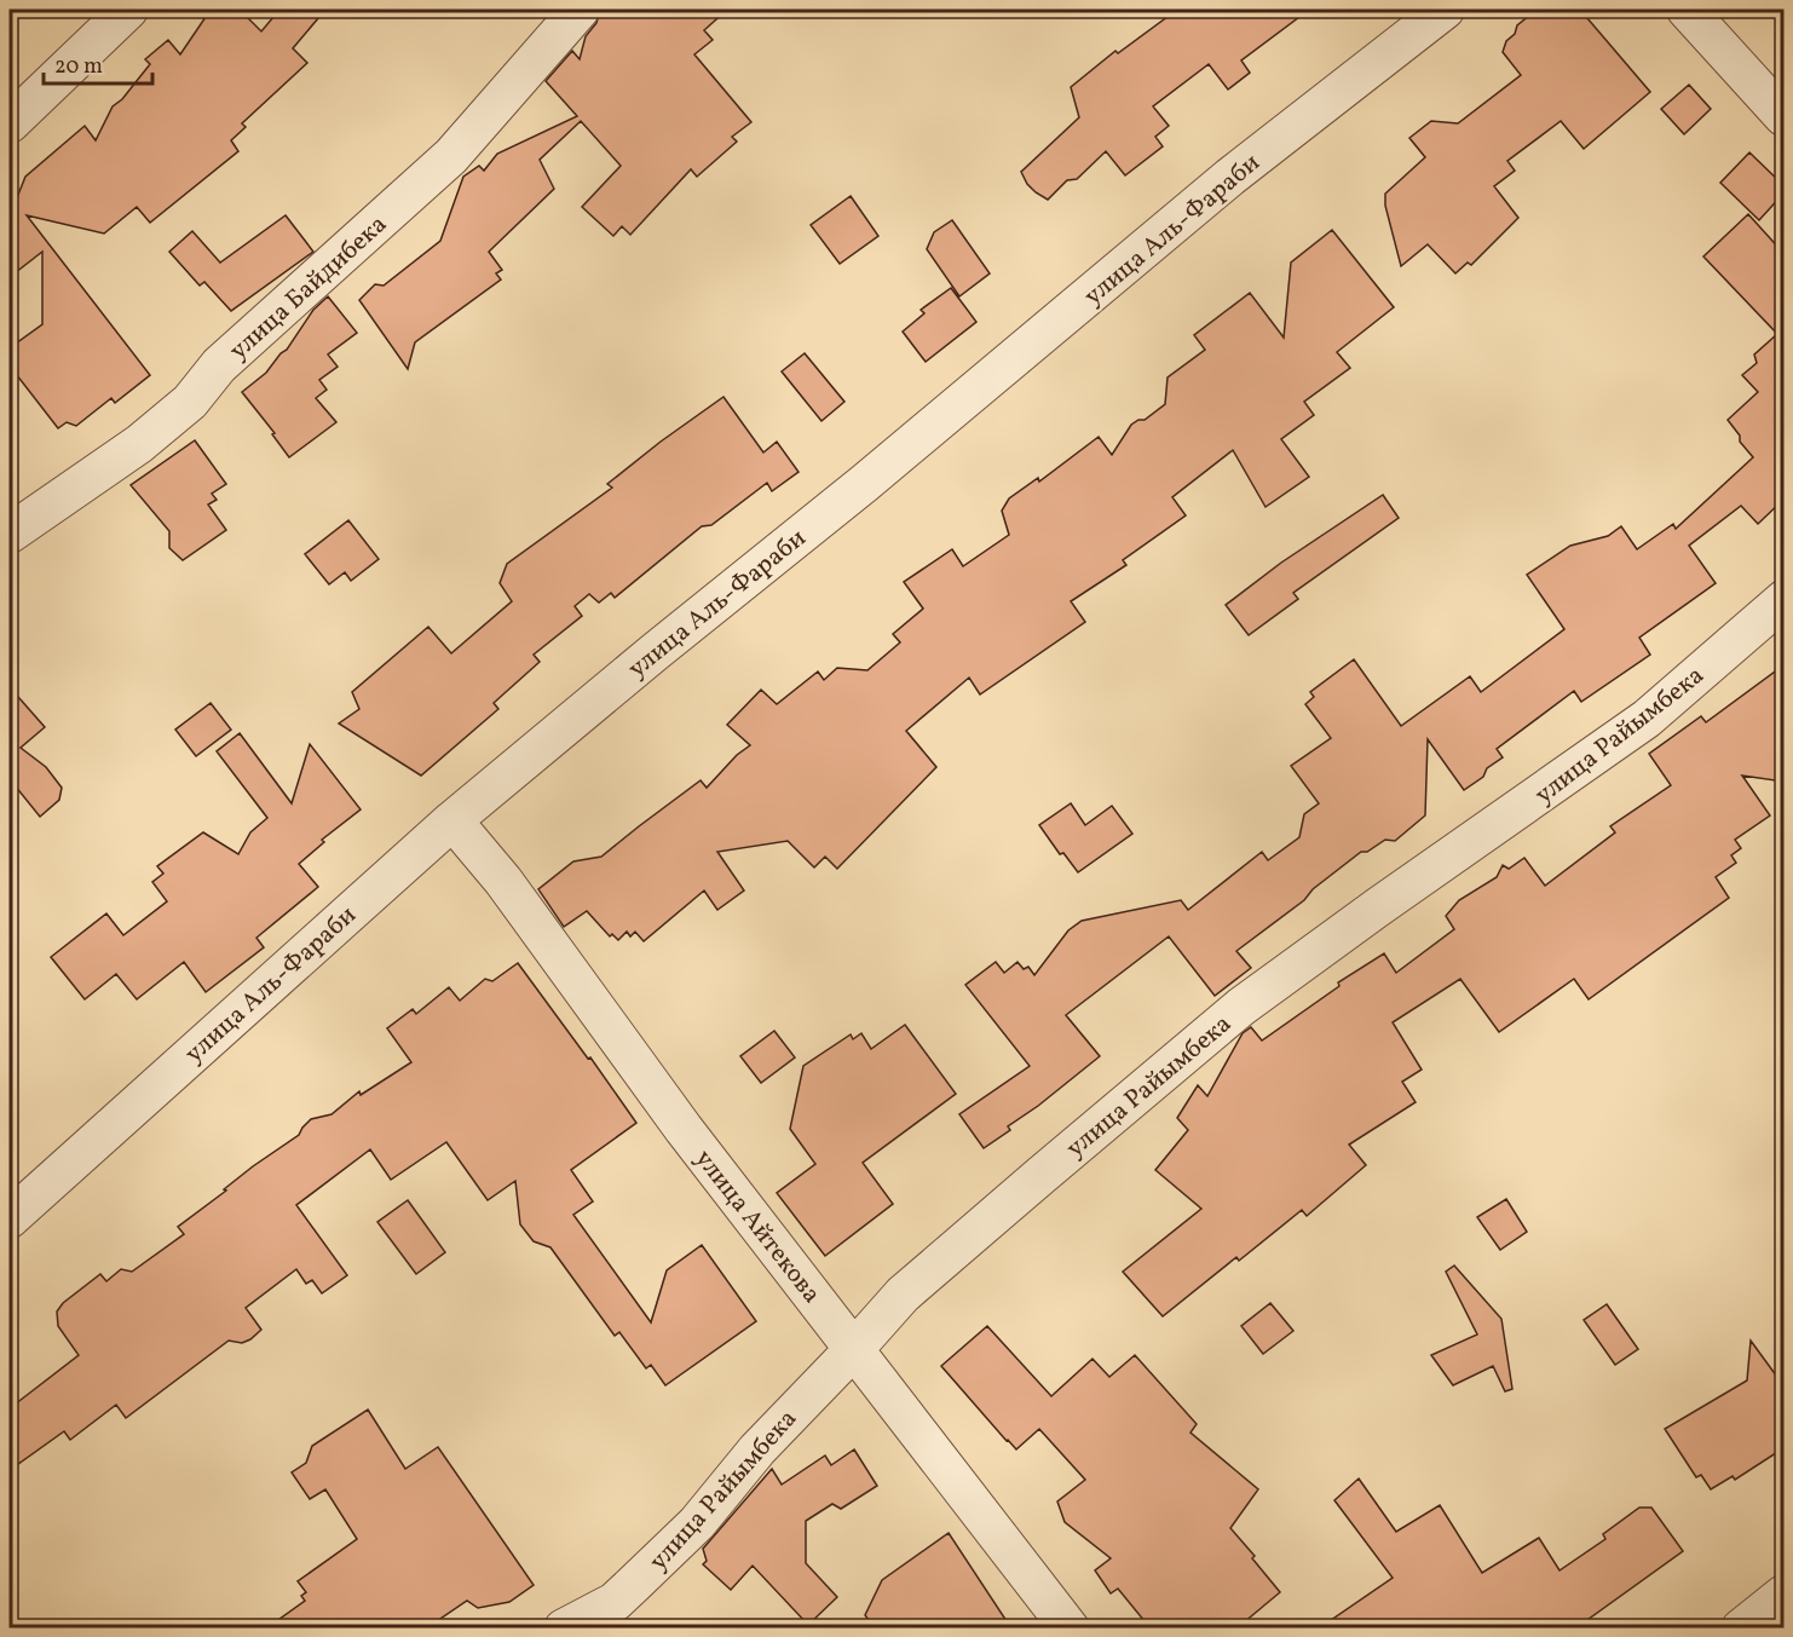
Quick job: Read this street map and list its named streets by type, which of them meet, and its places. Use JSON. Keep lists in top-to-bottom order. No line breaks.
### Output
{"streets":{"street":["улица Аль-Фараби","улица Байдибека","улица Райымбека","улица Айтекова"]},"crossings":[["улица Аль-Фараби","улица Айтекова"],["улица Райымбека","улица Айтекова"]],"scale_bar":"20 m"}
